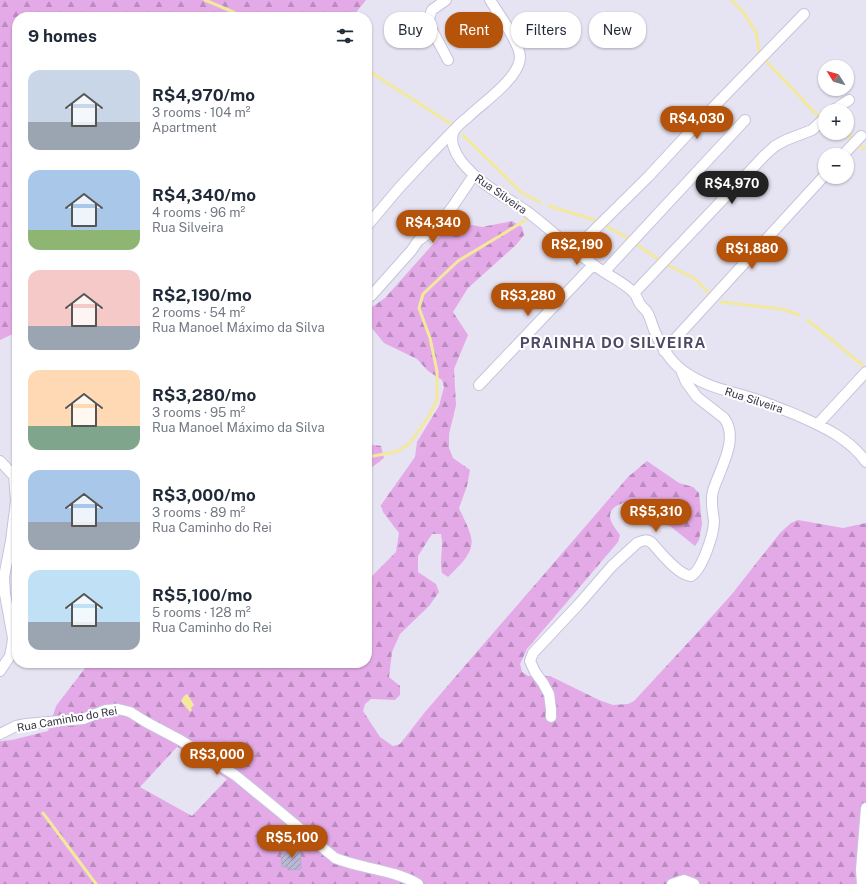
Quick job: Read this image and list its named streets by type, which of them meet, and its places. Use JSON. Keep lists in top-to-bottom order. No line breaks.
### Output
{"streets":{"street":["Rua Silveira","Rua Caminho do Rei"]},"districts":["PRAINHA DO SILVEIRA"],"north":"top left","page":{"chip":["Buy","Rent","Filters","New"],"heading":"9 homes","map_buttons":["+","−"],"list":[{"name":"R$4,970/mo","note":"3 rooms · 104 m² · Apartment"},{"name":"R$4,340/mo","note":"4 rooms · 96 m² · Rua Silveira"},{"name":"R$2,190/mo","note":"2 rooms · 54 m² · Rua Manoel Máximo da Silva"},{"name":"R$3,280/mo","note":"3 rooms · 95 m² · Rua Manoel Máximo da Silva"},{"name":"R$3,000/mo","note":"3 rooms · 89 m² · Rua Caminho do Rei"},{"name":"R$5,100/mo","note":"5 rooms · 128 m² · Rua Caminho do Rei"}],"price":["R$4,030","R$4,970","R$4,340","R$2,190","R$1,880","R$3,280","R$5,310","R$3,000","R$5,100"]}}
